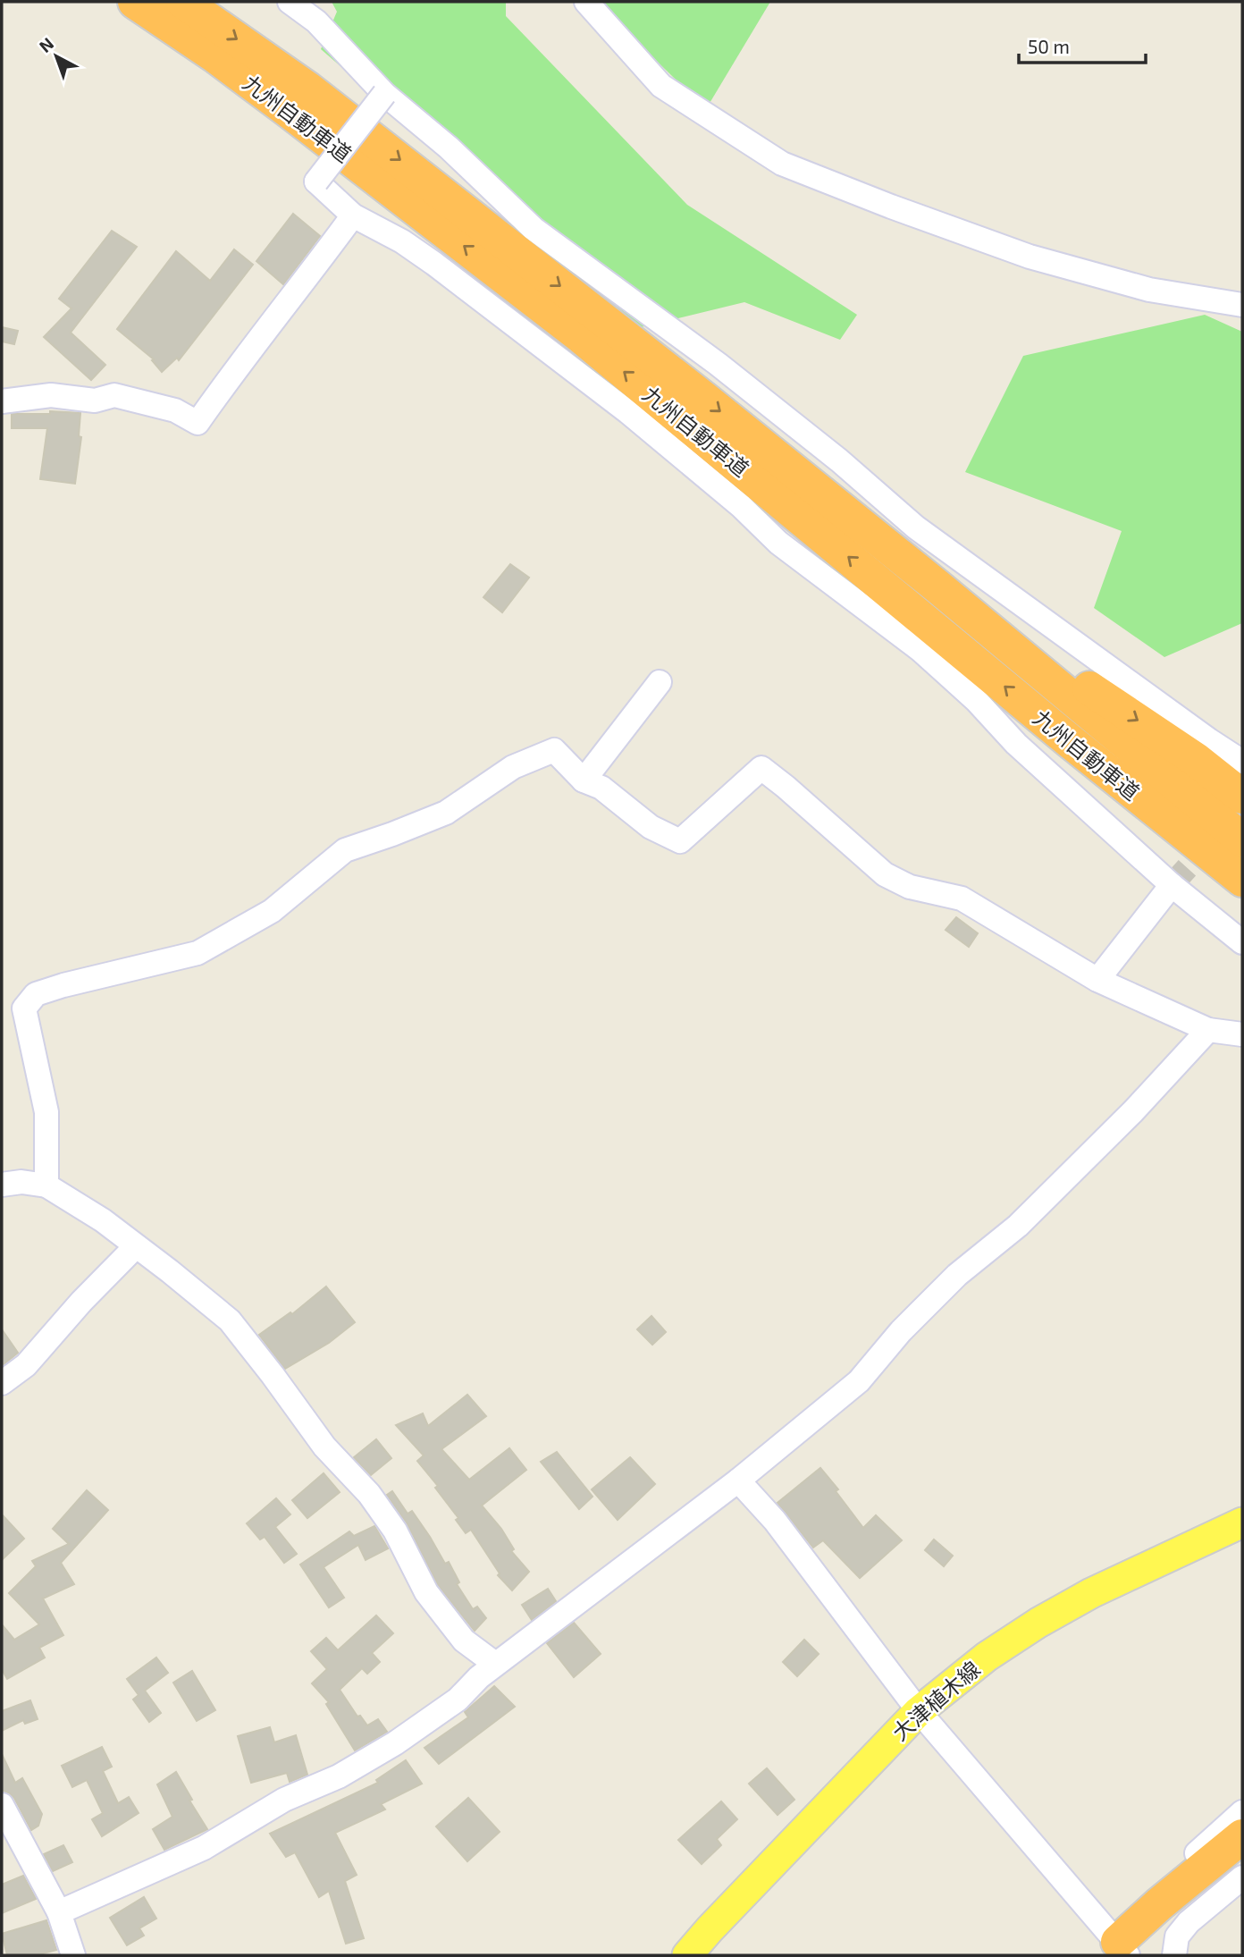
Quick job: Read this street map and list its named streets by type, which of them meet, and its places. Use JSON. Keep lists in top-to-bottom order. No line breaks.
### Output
{"streets":{"highway":["九州自動車道"],"main road":["大津植木線"]},"scale_bar":"50 m","north":"top left"}
